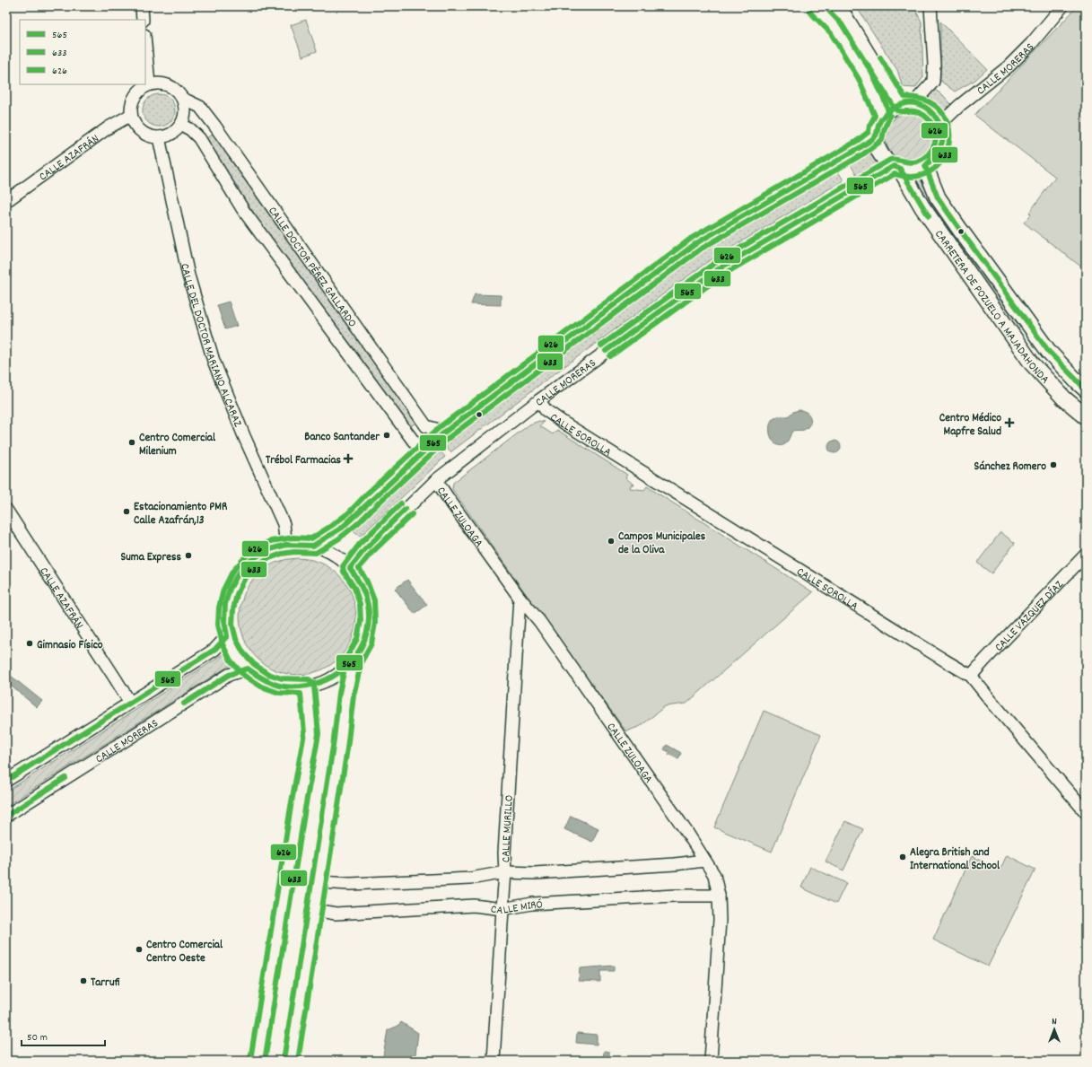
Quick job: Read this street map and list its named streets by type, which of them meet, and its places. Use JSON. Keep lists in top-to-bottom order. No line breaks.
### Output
{"streets":{"street":["CALLE MORERAS","CALLE AZAFRÁN","CALLE DOCTOR PÉREZ GALLARDO","CARRETERA DE POZUELO A MAJADAHONDA","CALLE DEL DOCTOR MARIANO ALCARAZ","CALLE SOROLLA","CALLE ZULOAGA","CALLE VÁZQUEZ DÍAZ","CALLE MURILLO","CALLE MIRÓ"]},"crossings":[["CALLE MORERAS","CARRETERA DE POZUELO A MAJADAHONDA"],["CALLE MORERAS","CALLE SOROLLA"],["CALLE MORERAS","CALLE ZULOAGA"],["CALLE AZAFRÁN","CALLE DOCTOR PÉREZ GALLARDO"],["CALLE AZAFRÁN","CALLE DEL DOCTOR MARIANO ALCARAZ"],["CALLE DOCTOR PÉREZ GALLARDO","CALLE DEL DOCTOR MARIANO ALCARAZ"],["CALLE SOROLLA","CALLE VÁZQUEZ DÍAZ"],["CALLE ZULOAGA","CALLE MURILLO"],["CALLE ZULOAGA","CALLE MIRÓ"],["CALLE MURILLO","CALLE MIRÓ"]],"places":{"health":["Centro Médico Mapfre Salud","Trébol Farmacias"],"other":["Banco Santander","Centro Comercial Milenium","Sánchez Romero","Estacionamiento PMR Calle Azafrán,13","Campos Municipales de la Oliva","Suma Express","Gimnasio Físico","Alegra British and International School","Centro Comercial Centro Oeste","Tarrufi"]},"lines":["transit line 633","transit line 626","transit line 565"],"legend":["565","633","626"],"scale_bar":"50 m","north":"top"}
